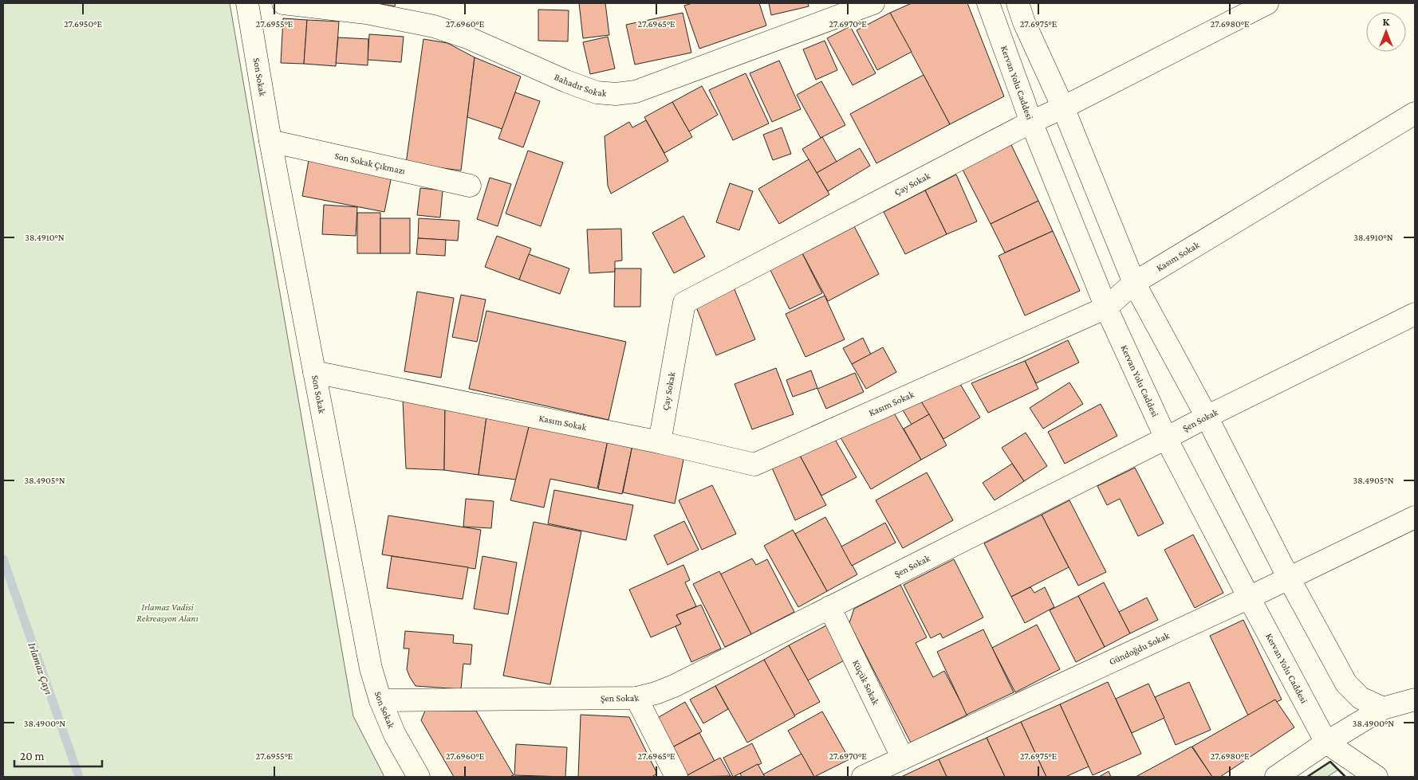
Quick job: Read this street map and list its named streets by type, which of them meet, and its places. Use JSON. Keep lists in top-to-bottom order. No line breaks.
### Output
{"streets":{"street":["Son Sokak","Kervan Yolu Caddesi","Bahadır Sokak","Son Sokak Çıkmazı","Çay Sokak","Kasım Sokak","Şen Sokak","Gündoğdu Sokak","Küçük Sokak"]},"crossings":[["Son Sokak","Son Sokak Çıkmazı"],["Son Sokak","Kasım Sokak"],["Son Sokak","Şen Sokak"],["Kervan Yolu Caddesi","Çay Sokak"],["Kervan Yolu Caddesi","Kasım Sokak"],["Kervan Yolu Caddesi","Şen Sokak"],["Kervan Yolu Caddesi","Gündoğdu Sokak"],["Çay Sokak","Kasım Sokak"],["Şen Sokak","Küçük Sokak"],["Gündoğdu Sokak","Küçük Sokak"]],"water":["Irlamaz Çayı"],"parks":["Irlamaz Vadisi Rekreasyon Alanı"],"scale_bar":"20 m","north":"top","coordinates":["27.6950°E","27.6955°E","27.6960°E","27.6965°E","27.6970°E","27.6975°E","27.6980°E","38.4910°N","38.4905°N","38.4900°N"]}
